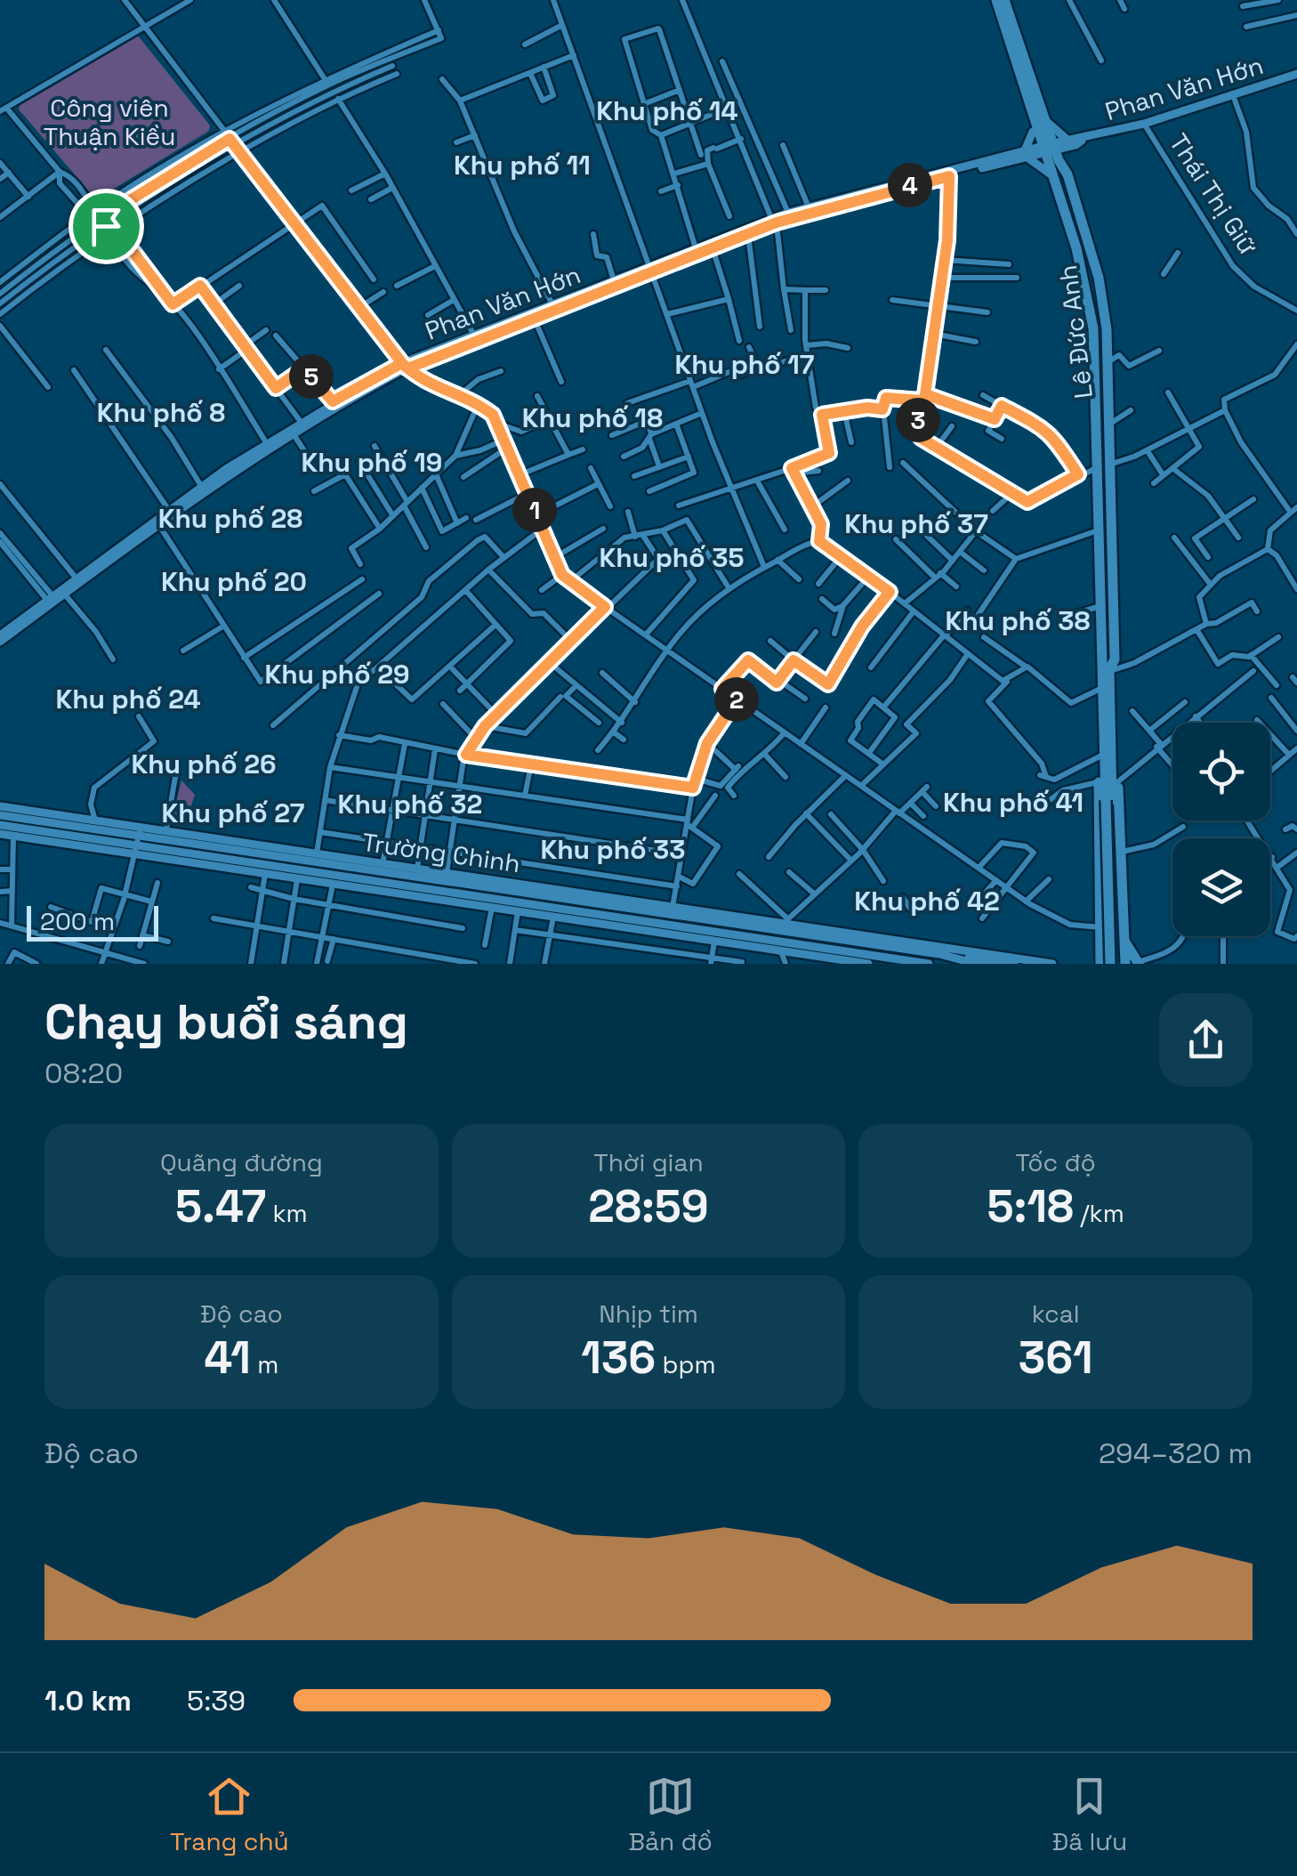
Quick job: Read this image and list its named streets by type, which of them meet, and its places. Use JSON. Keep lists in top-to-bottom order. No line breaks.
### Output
{"streets":{"highway":["Lê Đức Anh"],"main road":["Phan Văn Hớn","Trường Chinh"],"street":["Thái Thị Giữ"]},"crossings":[["Phan Văn Hớn","Thái Thị Giữ"],["Phan Văn Hớn","Lê Đức Anh"]],"districts":["Khu phố 14","Khu phố 11","Khu phố 17","Khu phố 8","Khu phố 18","Khu phố 19","Khu phố 28","Khu phố 37","Khu phố 35","Khu phố 20","Khu phố 38","Khu phố 29","Khu phố 24","Khu phố 26","Khu phố 41","Khu phố 32","Khu phố 27","Khu phố 33","Khu phố 42"],"parks":["Công viên Thuận Kiều"],"scale_bar":"200 m","page":{"pins":["4","5","3","1","2"],"scale":"200 m","heading":["Chạy buổi sáng","08:20"],"stats":[["Quãng đường","5.47 km"],["Thời gian","28:59"],["Tốc độ","5:18 /km"],["Độ cao","41 m"],["Nhịp tim","136 bpm"],["kcal","361"]],"chart":["Độ cao","294–320 m"],"list":[{"name":"1.0 km","note":"5:39"}],"tabs":["Trang chủ","Bản đồ","Đã lưu"]}}
